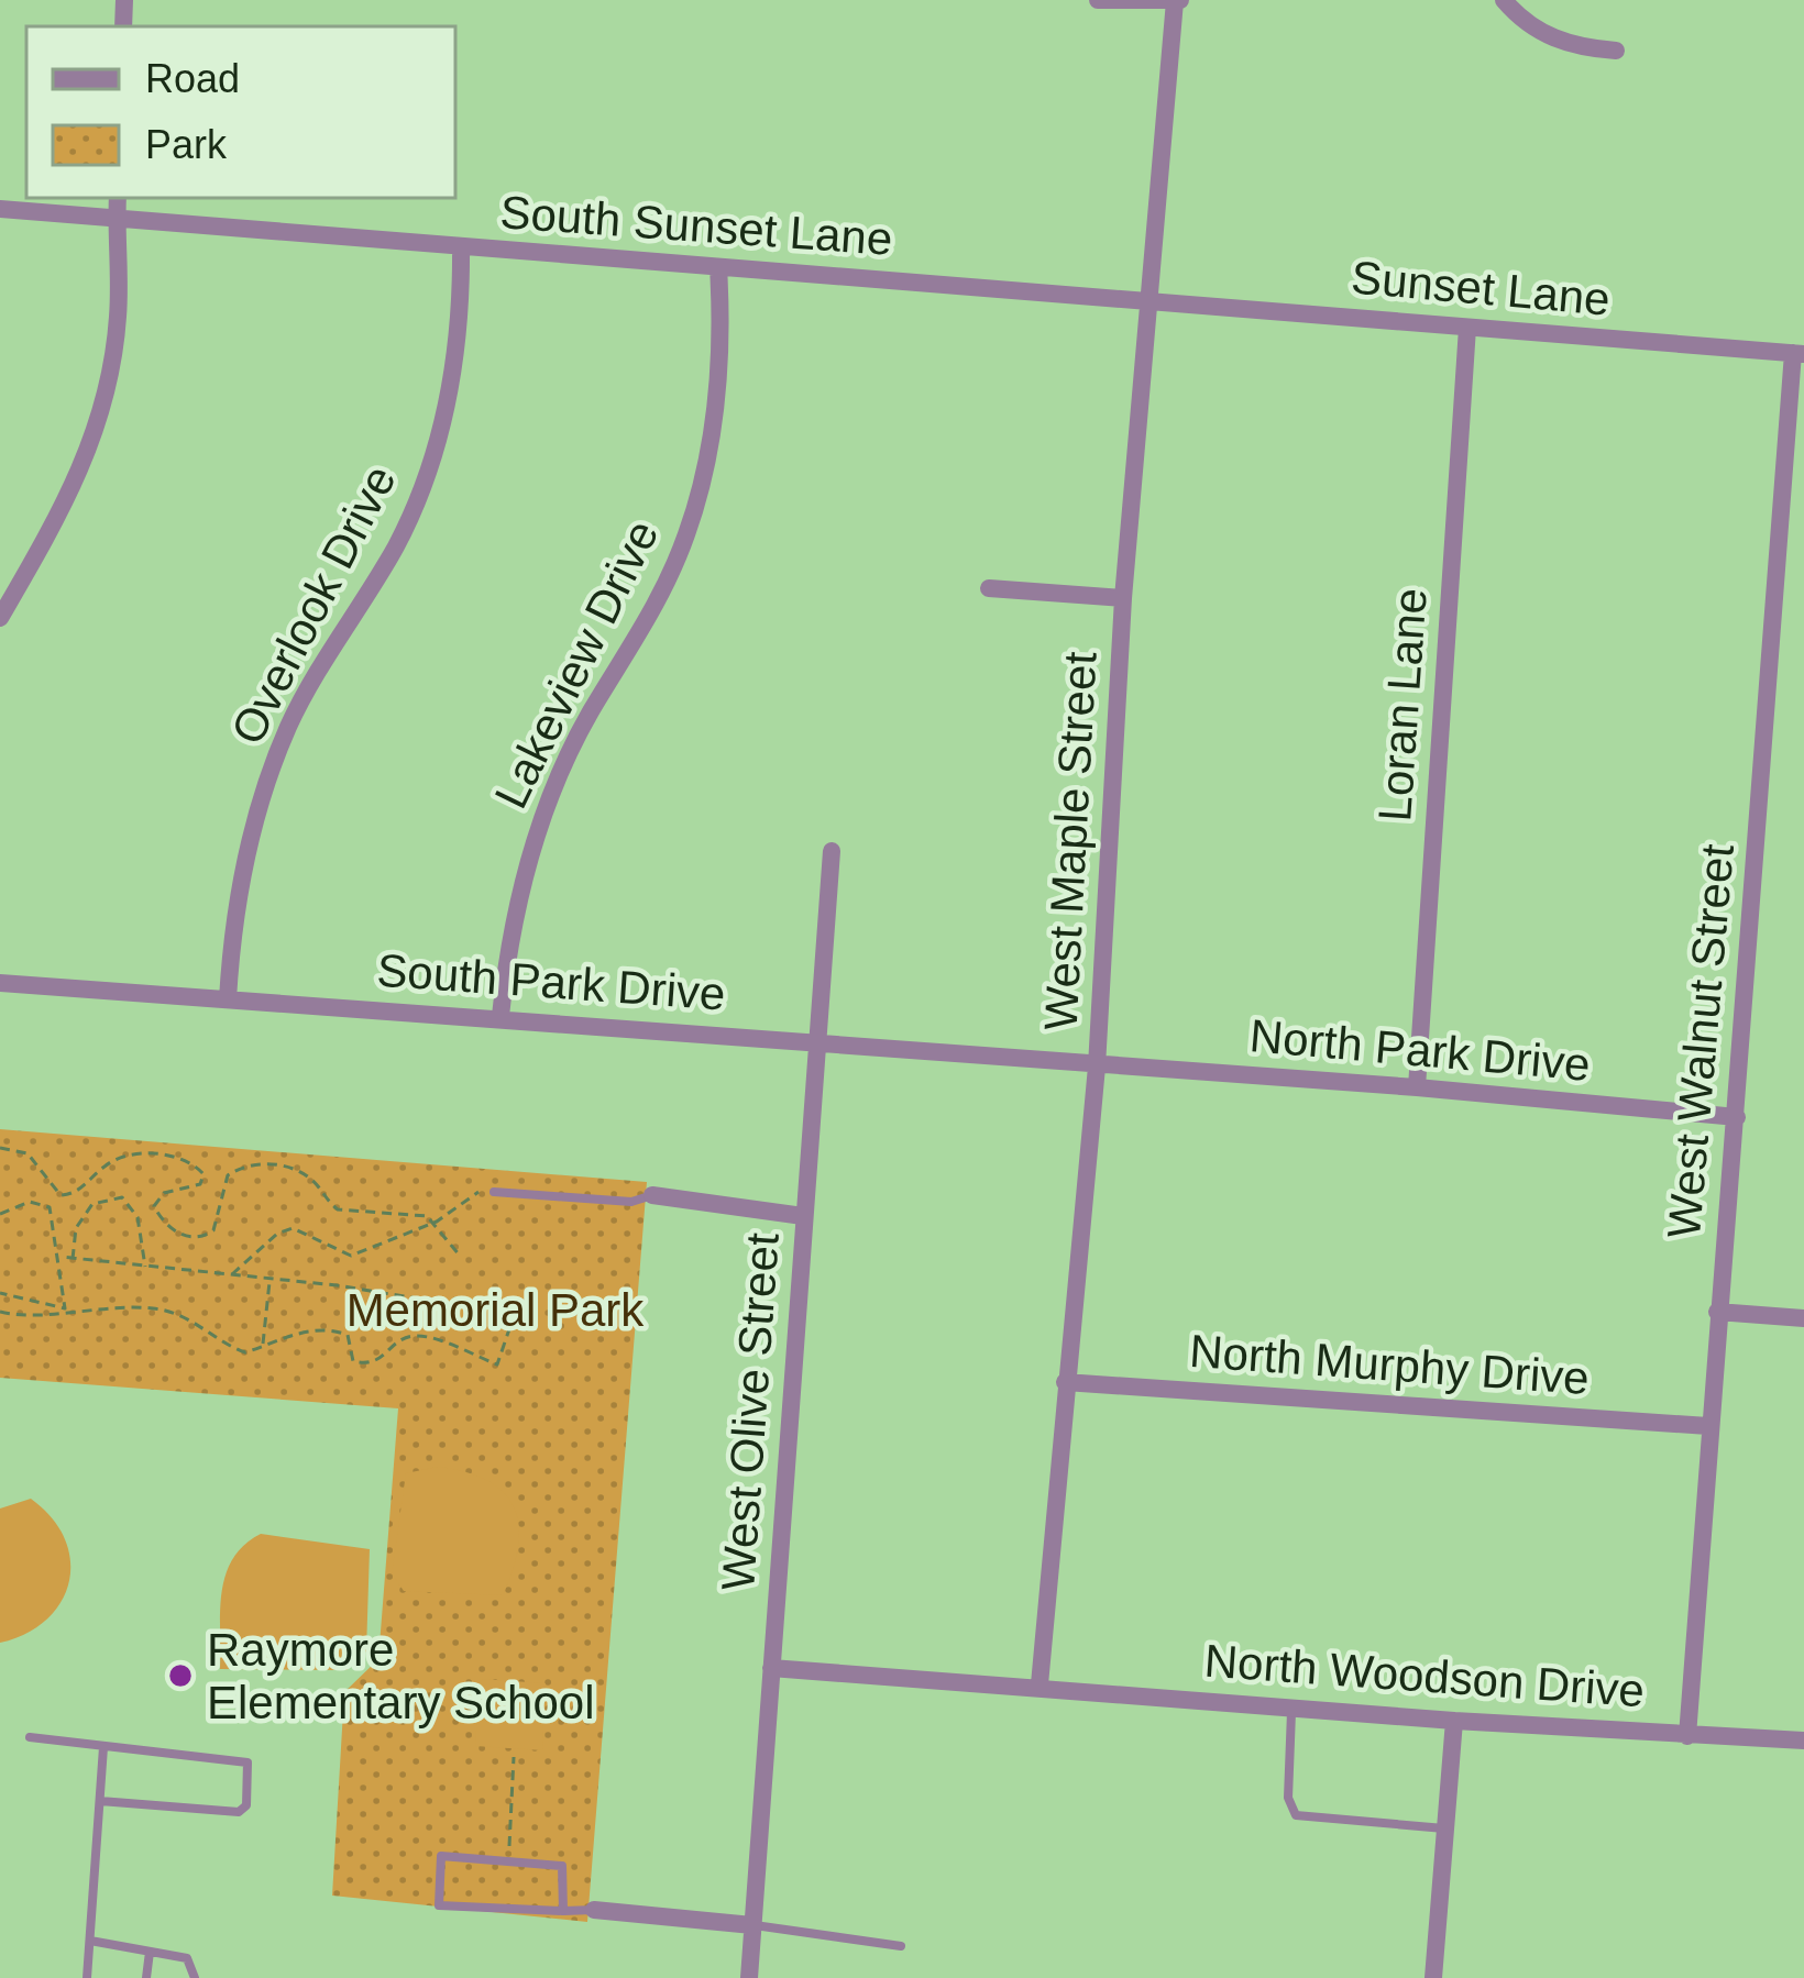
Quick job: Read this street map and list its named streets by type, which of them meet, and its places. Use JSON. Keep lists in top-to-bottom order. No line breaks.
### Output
{"streets":{"street":["South Sunset Lane","Sunset Lane","Overlook Drive","Lakeview Drive","Loran Lane","West Maple Street","South Park Drive","West Walnut Street","North Park Drive","North Murphy Drive","West Olive Street","North Woodson Drive"]},"crossings":[["South Sunset Lane","Sunset Lane"],["South Sunset Lane","Overlook Drive"],["South Sunset Lane","Lakeview Drive"],["South Sunset Lane","West Maple Street"],["Sunset Lane","Loran Lane"],["Sunset Lane","West Maple Street"],["Sunset Lane","West Walnut Street"],["Overlook Drive","South Park Drive"],["Lakeview Drive","South Park Drive"],["Loran Lane","North Park Drive"],["West Maple Street","South Park Drive"],["West Maple Street","North Park Drive"],["West Maple Street","North Murphy Drive"],["West Maple Street","North Woodson Drive"],["South Park Drive","North Park Drive"],["South Park Drive","West Olive Street"],["West Walnut Street","North Park Drive"],["West Walnut Street","North Murphy Drive"],["West Walnut Street","North Woodson Drive"],["West Olive Street","North Woodson Drive"]],"parks":["Memorial Park"],"places":["Raymore Elementary School"],"legend":["Road","Park"]}
